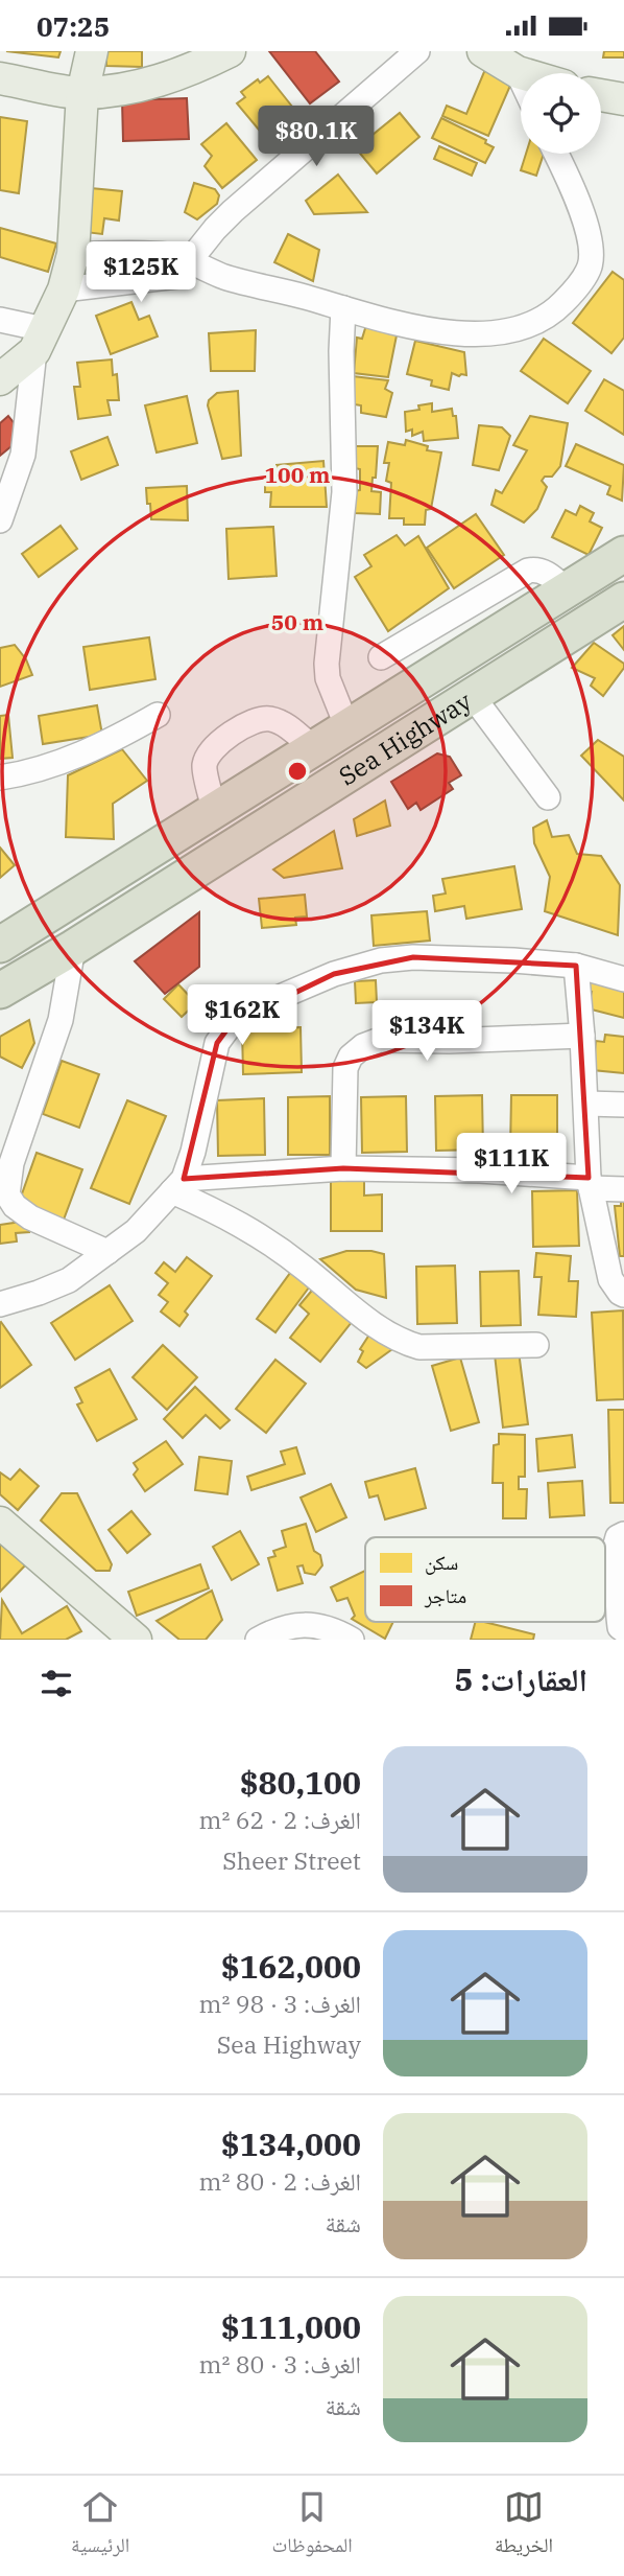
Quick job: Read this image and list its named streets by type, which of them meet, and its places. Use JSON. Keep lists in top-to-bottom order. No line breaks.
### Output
{"streets":{"highway":["Sea Highway"]},"legend":["سكن","متاجر"],"page":{"status":"07:25","price":["$80.1K","$125K","$162K","$134K","$111K"],"heading":"العقارات: 5","list":[{"name":"$80,100","note":"الغرف: 2 · 62 m² · Sheer Street"},{"name":"$162,000","note":"الغرف: 3 · 98 m² · Sea Highway"},{"name":"$134,000","note":"الغرف: 2 · 80 m² · شقة"},{"name":"$111,000","note":"الغرف: 3 · 80 m² · شقة"}],"tabs":["الخريطة","المحفوظات","الرئيسية"]},"rings":["100 m","50 m"]}
